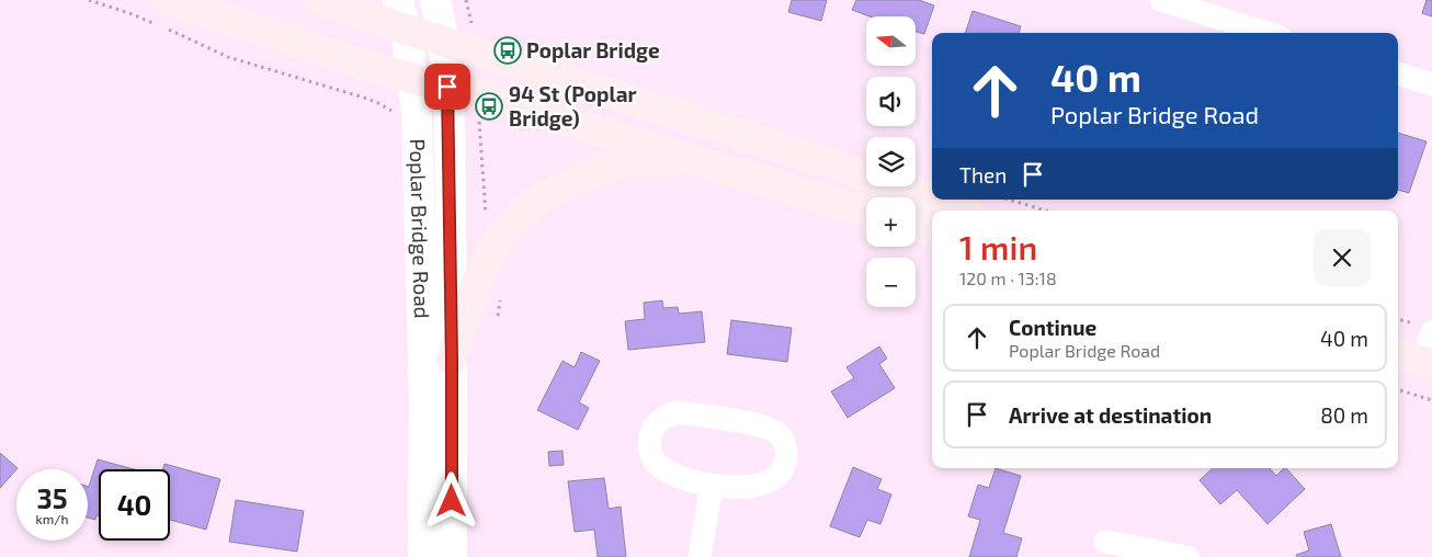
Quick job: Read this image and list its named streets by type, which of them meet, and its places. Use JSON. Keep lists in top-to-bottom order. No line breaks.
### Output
{"streets":{"street":["Poplar Bridge Road"]},"places":{"bus stop":["Poplar Bridge","94 St (Poplar Bridge)"]},"north":"left","page":{"map_buttons":["+","−"],"turn":["40 m","Poplar Bridge Road"],"then":"Then","heading":["1 min","120 m · 13:18"],"list":[{"name":"Continue","note":"Poplar Bridge Road","value":"40 m"},{"name":"Arrive at destination","value":"80 m"}],"speed":"35 km/h","limit":"40"}}
